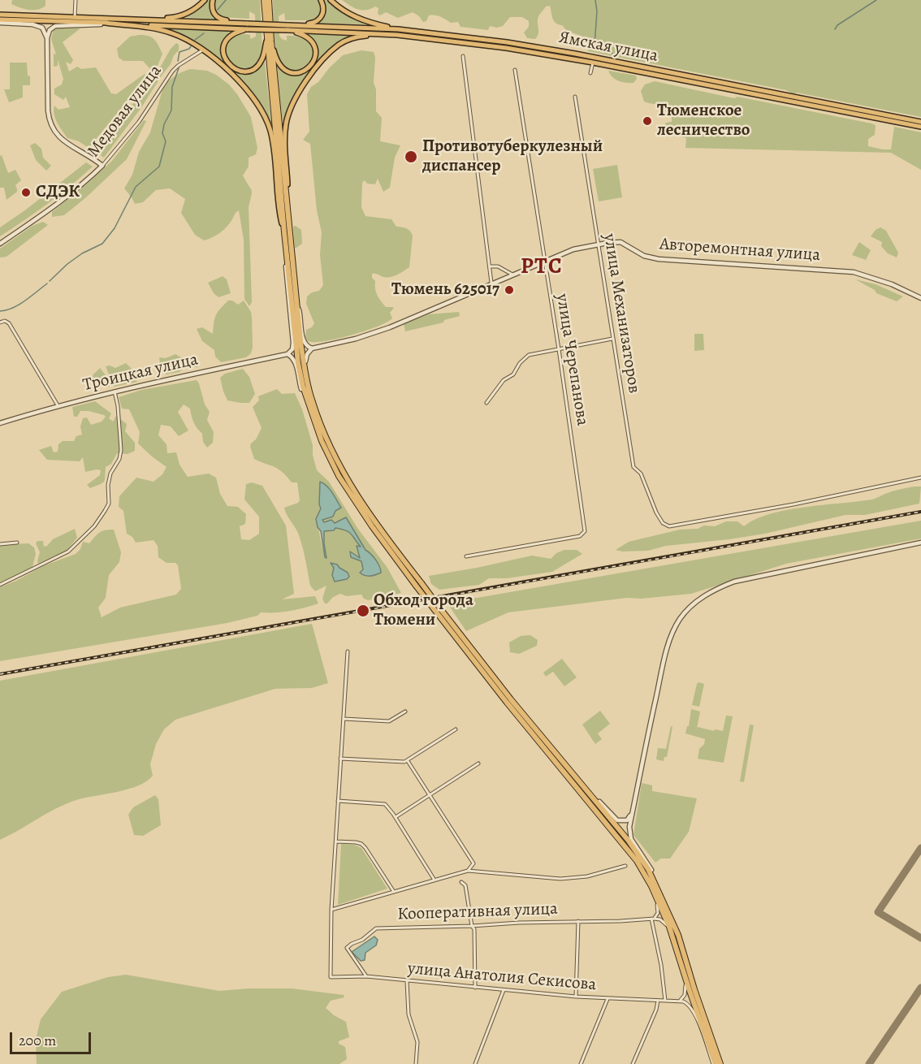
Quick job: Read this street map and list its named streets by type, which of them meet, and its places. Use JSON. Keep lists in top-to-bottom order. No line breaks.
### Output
{"streets":{"main road":["Ямская улица"],"street":["Медовая улица","Авторемонтная улица","улица Механизаторов","улица Черепанова","Троицкая улица","Кооперативная улица","улица Анатолия Секисова"]},"crossings":[["Авторемонтная улица","улица Механизаторов"],["Авторемонтная улица","улица Черепанова"],["Кооперативная улица","улица Анатолия Секисова"]],"districts":["РТС"],"places":["Тюменское лесничество","Противотуберкулезный диспансер","СДЭК","Тюмень 625017","Обход города Тюмени"],"scale_bar":"200 m"}
